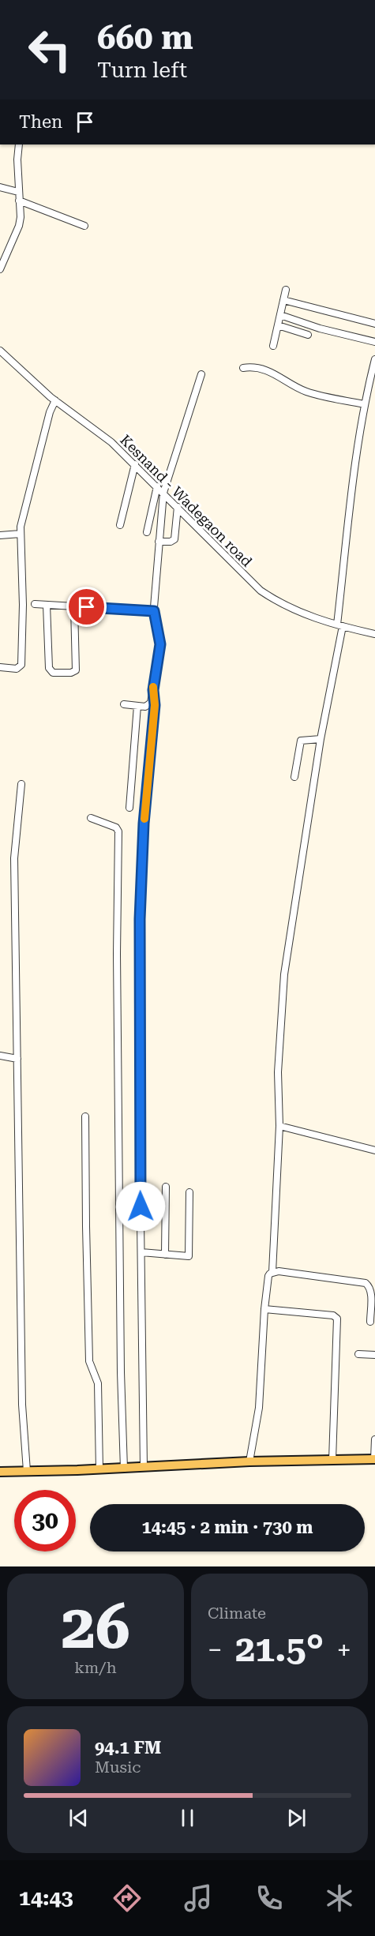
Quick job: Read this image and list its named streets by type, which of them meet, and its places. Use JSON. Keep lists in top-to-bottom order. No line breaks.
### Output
{"streets":{"street":["Kesnand - Wadegaon road"]},"page":{"turn":["660 m","Turn left"],"then":"Then","limit":"30","trip":"14:45 · 2 min · 730 m","tile":[["26","km/h"],"Climate"],"heat":["−","21.5°","+"],"song":["94.1 FM","Music"],"tabs":"14:43"}}
